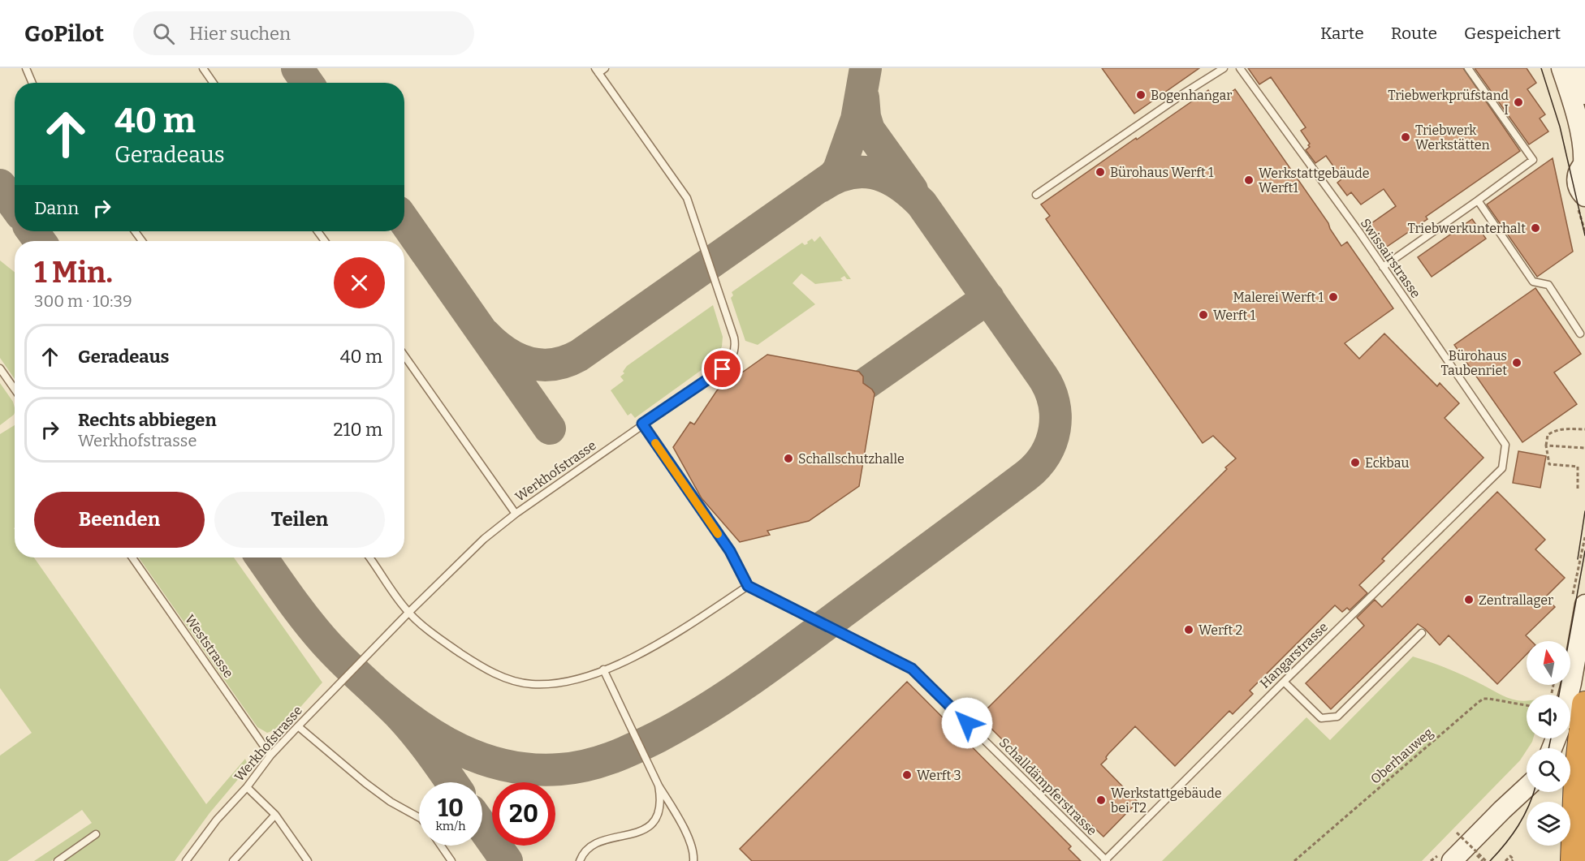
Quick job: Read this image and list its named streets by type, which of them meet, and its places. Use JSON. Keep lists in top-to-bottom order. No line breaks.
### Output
{"streets":{"lane":["Swissairstrasse","Werkhofstrasse","Weststrasse","Hangarstrasse","Schalldämpferstrasse"],"path":["Oberhauweg"]},"crossings":[["Swissairstrasse","Hangarstrasse"],["Werkhofstrasse","Weststrasse"],["Hangarstrasse","Schalldämpferstrasse"]],"places":["Bogenhangar","Triebwerkprüfstand I","Triebwerk Werkstätten","Bürohaus Werft 1","Werkstattgebäude Werft1","Triebwerkunterhalt","Malerei Werft 1","Werft 1","Bürohaus Taubenriet","Schallschutzhalle","Eckbau","Zentrallager","Werft 2","Werft 3","Werkstattgebäude bei T2"],"north":"top","page":{"header":"GoPilot","search":"Hier suchen","nav":["Karte","Route","Gespeichert"],"turn":["40 m","Geradeaus"],"then":"Dann","heading":["1 Min.","300 m · 10:39"],"list":[{"name":"Geradeaus","value":"40 m"},{"name":"Rechts abbiegen","note":"Werkhofstrasse","value":"210 m"}],"buttons":["Beenden","Teilen"],"speed":"10 km/h","limit":"20"}}
